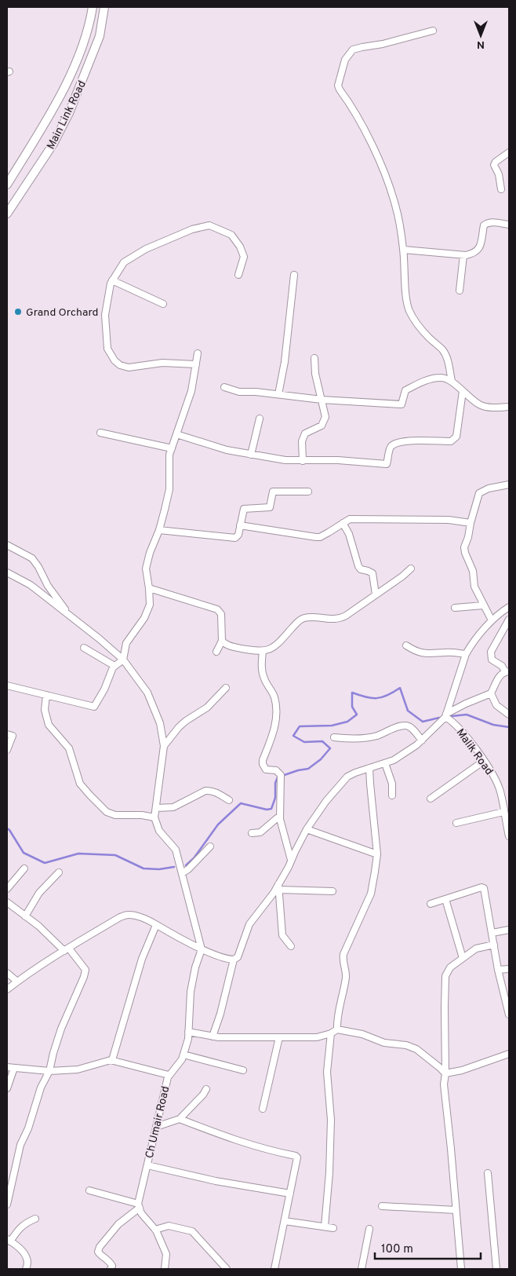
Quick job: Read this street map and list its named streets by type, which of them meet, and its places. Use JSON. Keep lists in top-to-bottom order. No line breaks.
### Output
{"streets":{"street":["Main Link Road","Malik Road","Ch Umair Road"]},"places":["Grand Orchard"],"scale_bar":"100 m","north":"bottom"}
